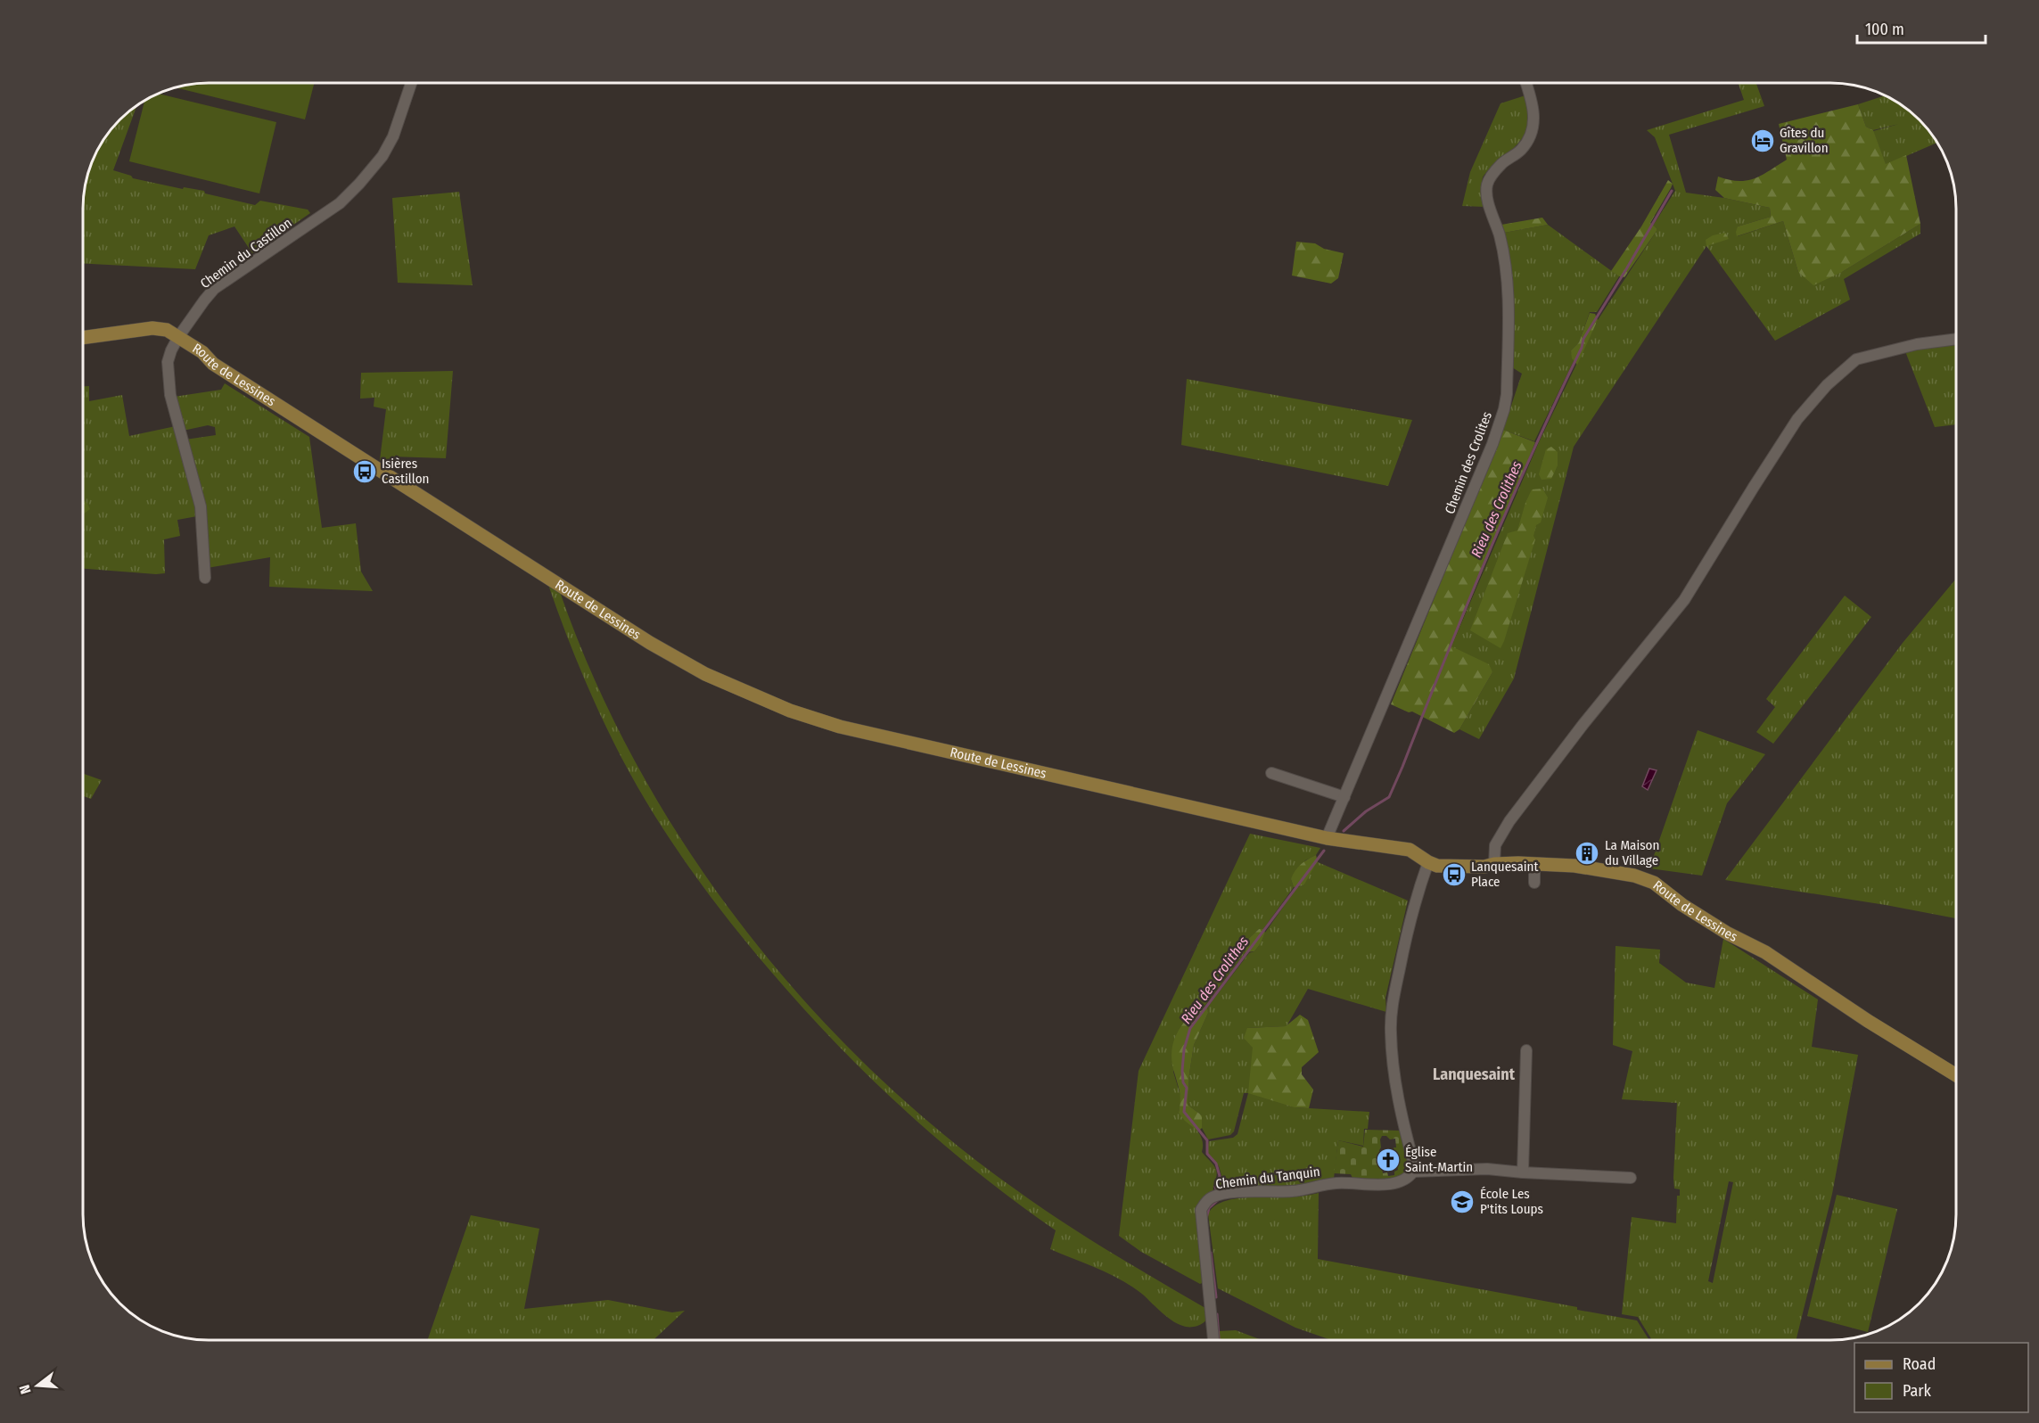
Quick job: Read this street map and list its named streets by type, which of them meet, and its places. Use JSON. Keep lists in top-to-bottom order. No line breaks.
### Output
{"streets":{"main road":["Route de Lessines"],"street":["Chemin du Castillon","Chemin des Crolites","Chemin du Tanquin"]},"crossings":[["Chemin du Castillon","Route de Lessines"],["Route de Lessines","Chemin des Crolites"]],"districts":["Lanquesaint"],"water":["Rieu des Crolithes"],"places":{"hotel":["Gîtes du Gravillon"],"bus stop":["Isières Castillon","Lanquesaint Place"],"building":["La Maison du Village"],"church":["Église Saint-Martin"],"school or university":["École Les P'tits Loups"]},"legend":["Road","Park"],"scale_bar":"100 m","north":"left"}
